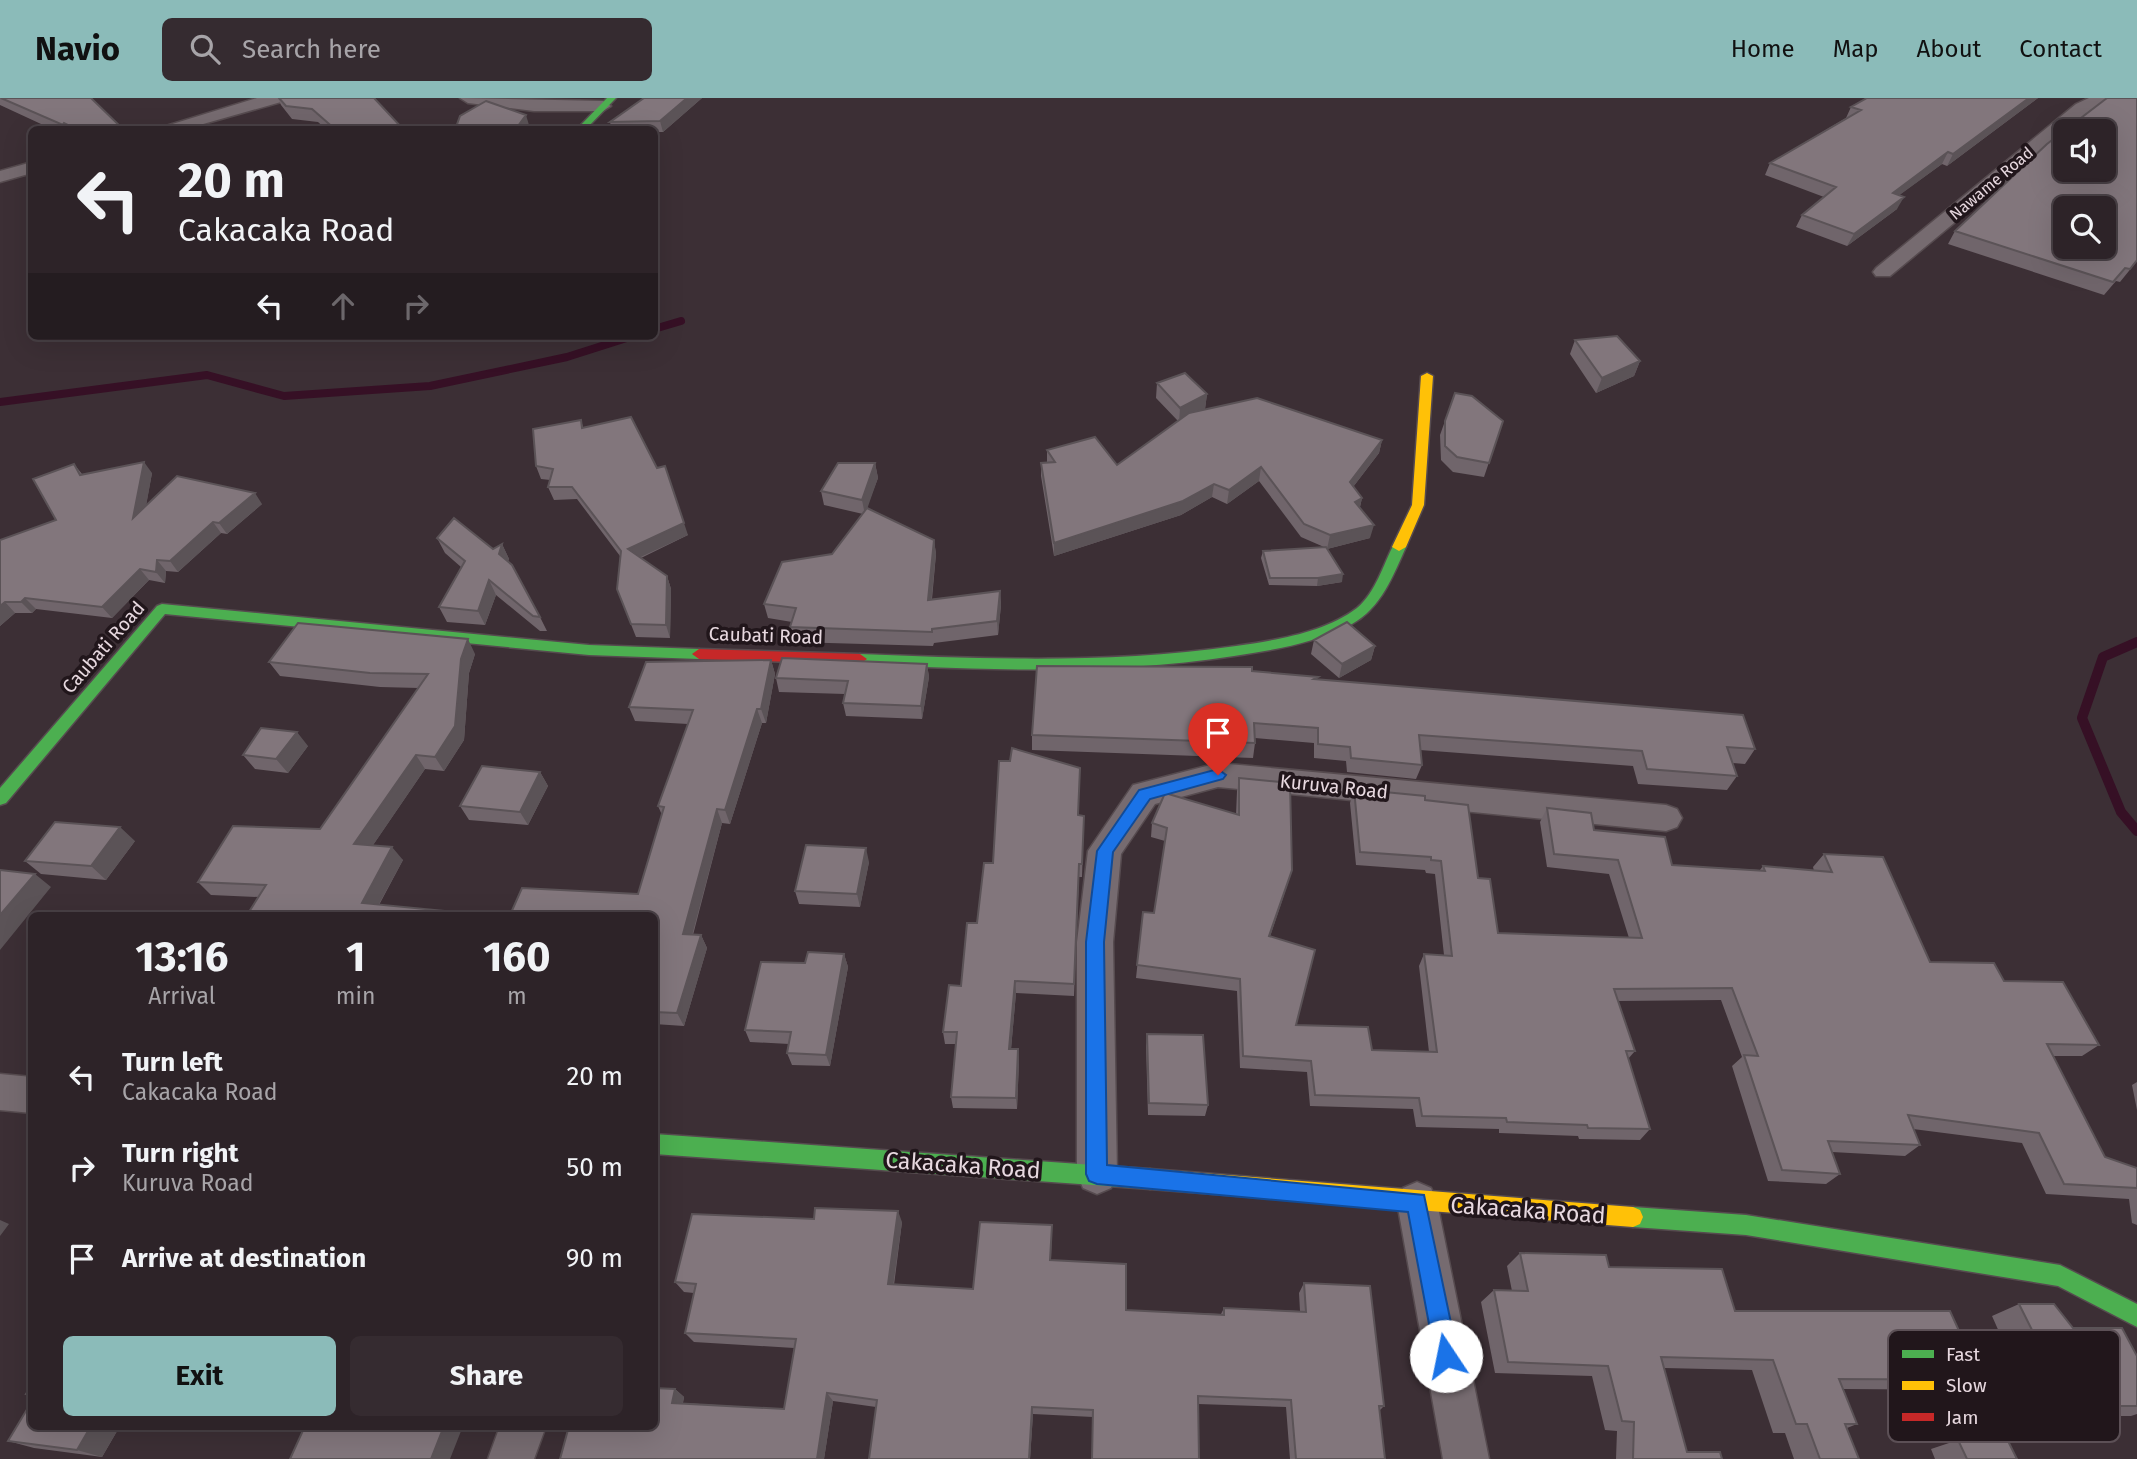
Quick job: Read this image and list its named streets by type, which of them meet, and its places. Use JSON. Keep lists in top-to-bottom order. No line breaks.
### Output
{"streets":{"street":["Nawame Road","Caubati Road","Kuruva Road","Cakacaka Road"]},"crossings":[["Kuruva Road","Cakacaka Road"]],"legend":["Fast","Slow","Jam"],"page":{"header":"Navio","search":"Search here","nav":["Home","Map","About","Contact"],"turn":["20 m","Cakacaka Road"],"eta":["13:16","Arrival","1","min","160","m"],"list":[{"name":"Turn left","note":"Cakacaka Road","value":"20 m"},{"name":"Turn right","note":"Kuruva Road","value":"50 m"},{"name":"Arrive at destination","value":"90 m"}],"buttons":["Exit","Share"]}}
